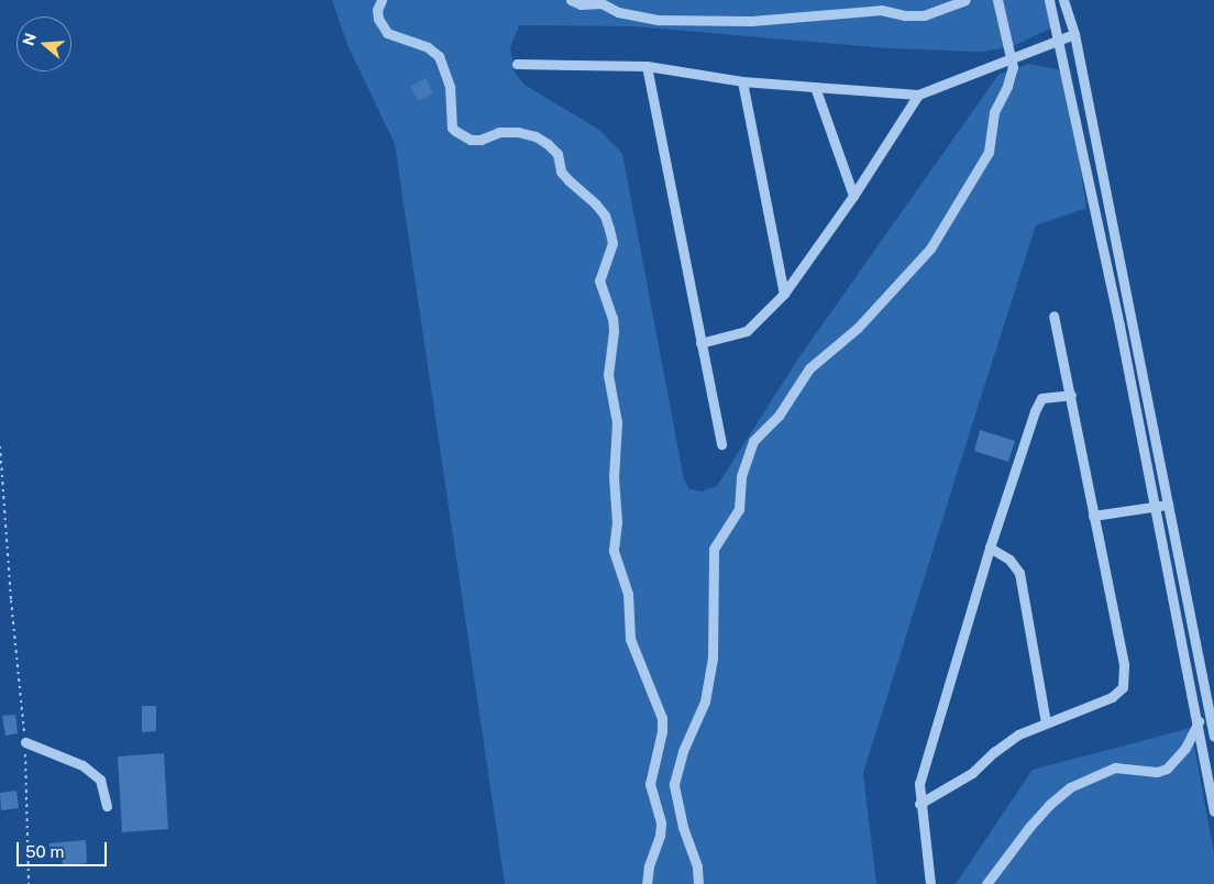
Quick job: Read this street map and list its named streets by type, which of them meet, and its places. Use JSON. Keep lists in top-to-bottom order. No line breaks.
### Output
{"scale_bar":"50 m","north":"left"}
